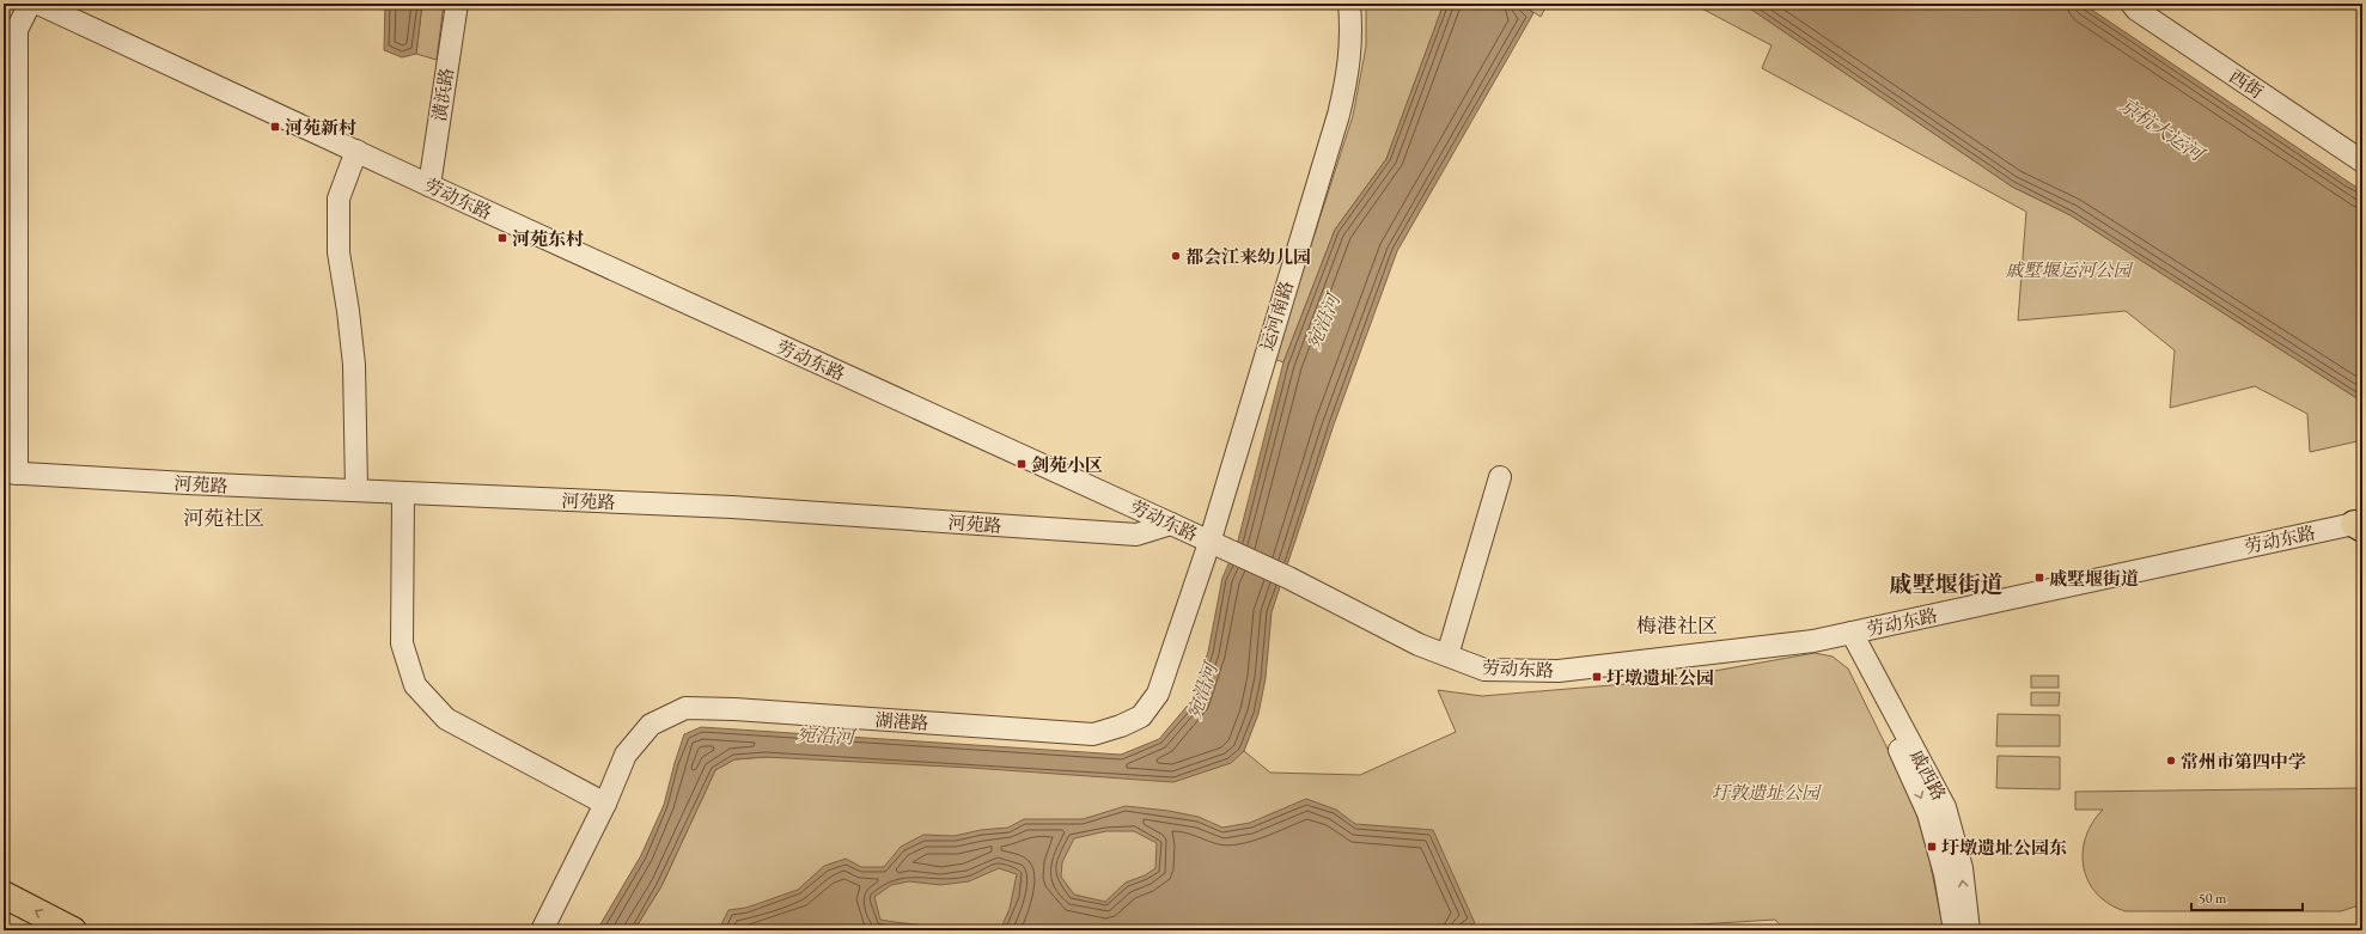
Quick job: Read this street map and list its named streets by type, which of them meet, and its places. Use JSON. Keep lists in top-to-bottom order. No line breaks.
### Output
{"streets":{"street":["西街","潢浜路","劳动东路","运河南路","河苑路","湖港路","戚西路"]},"crossings":[["潢浜路","劳动东路"],["劳动东路","运河南路"],["劳动东路","河苑路"],["劳动东路","湖港路"],["劳动东路","戚西路"],["运河南路","湖港路"]],"districts":["河苑社区","戚墅堰街道","梅港社区"],"water":["京杭大运河","宛沿河"],"parks":["戚墅堰运河公园","圩敦遗址公园"],"places":{"transit":["河苑新村","河苑东村","剑苑小区","戚墅堰街道","圩墩遗址公园","圩墩遗址公园东"],"other":["都会江来幼儿园","常州市第四中学"]},"scale_bar":"50 m"}
